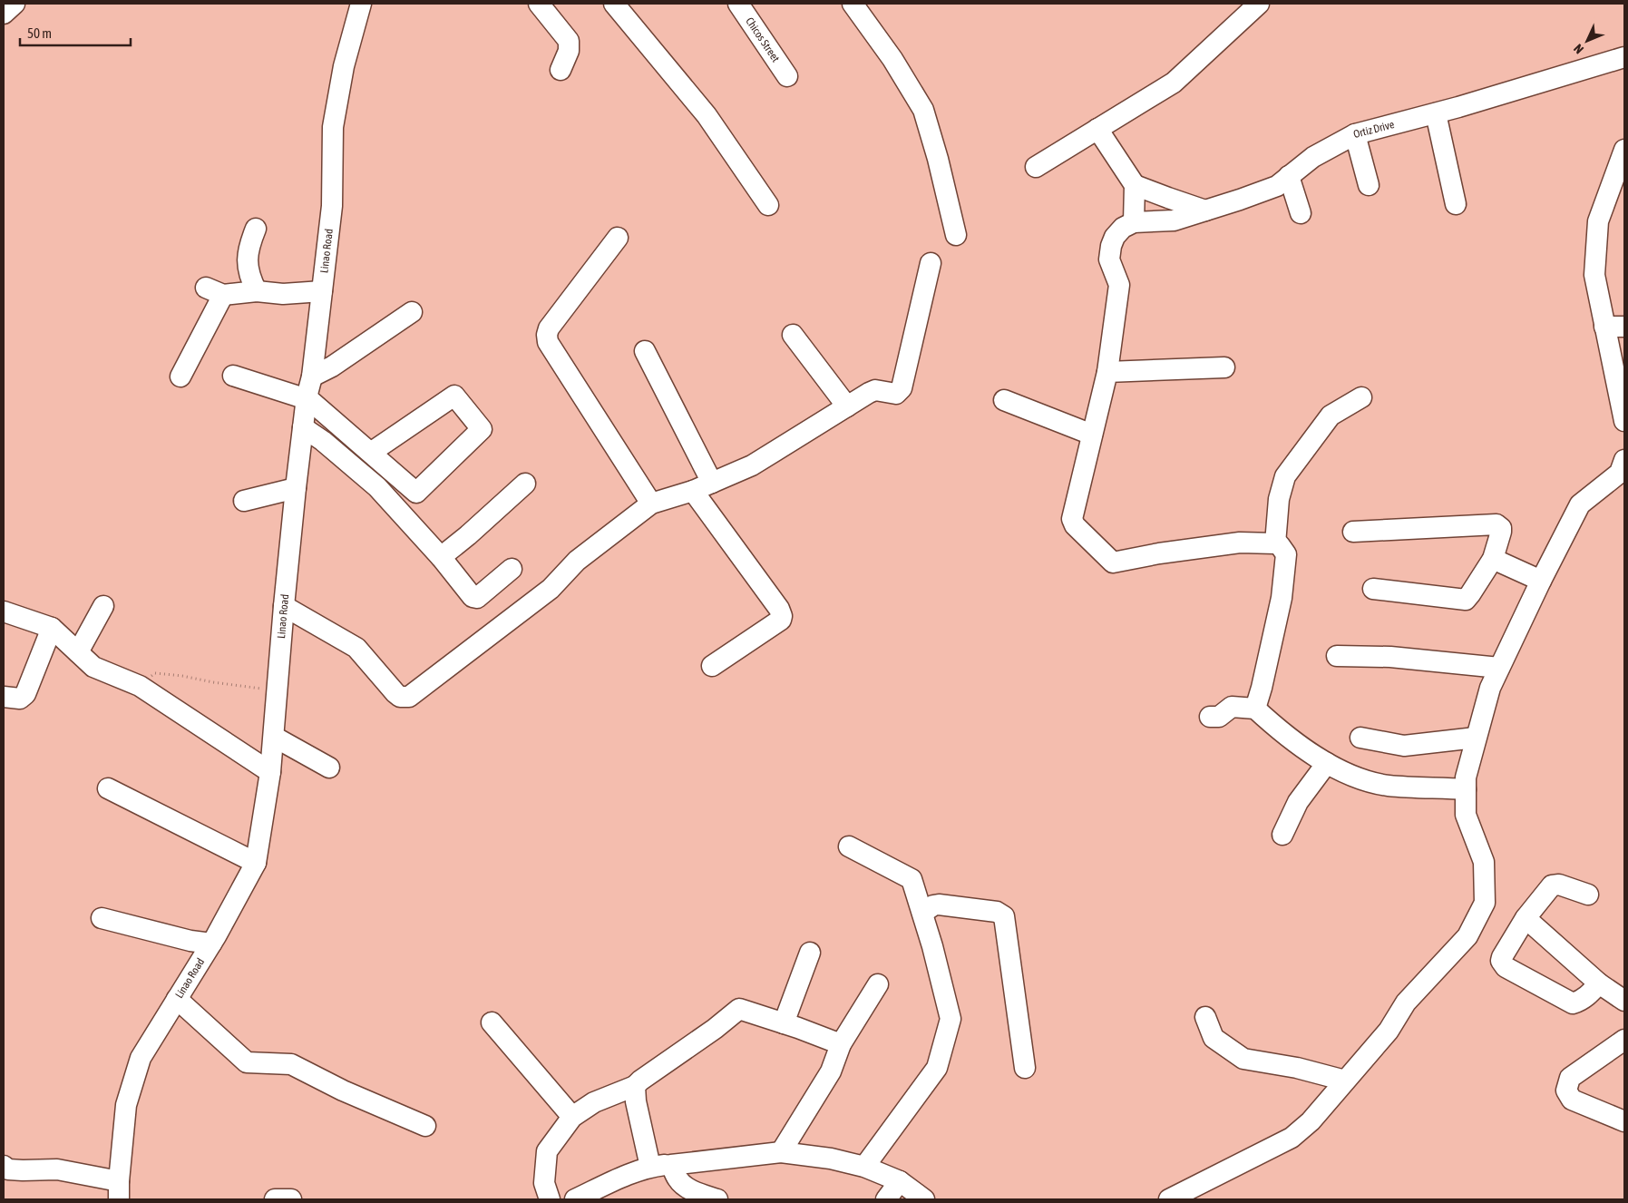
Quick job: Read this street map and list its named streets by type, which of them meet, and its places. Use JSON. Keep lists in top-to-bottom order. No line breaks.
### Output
{"streets":{"street":["Chicos Street","Ortiz Drive","Linao Road"]},"scale_bar":"50 m","north":"bottom left"}
